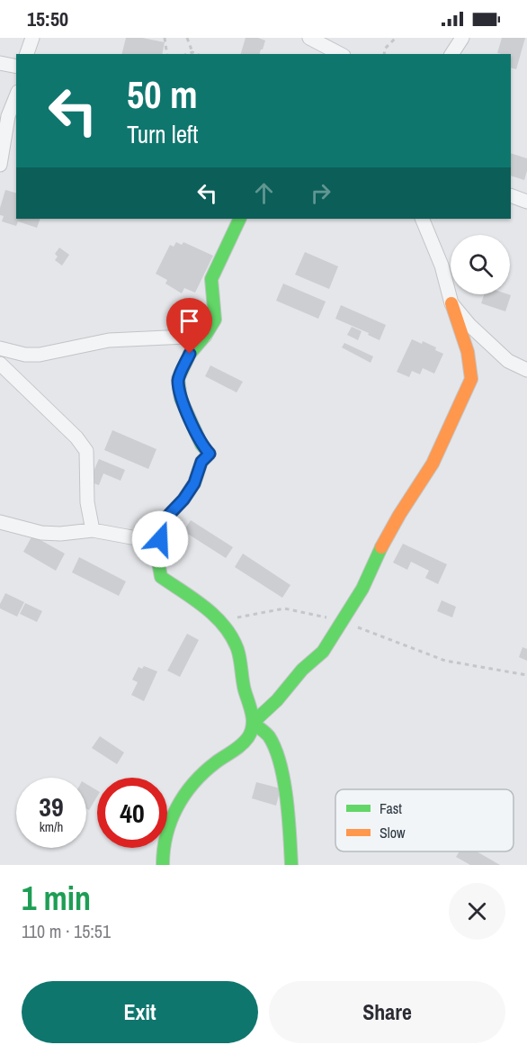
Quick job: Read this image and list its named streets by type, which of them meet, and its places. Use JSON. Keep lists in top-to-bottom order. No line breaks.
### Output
{"legend":["Fast","Slow"],"page":{"status":"15:50","turn":["50 m","Turn left"],"speed":"39 km/h","limit":"40","heading":["1 min","110 m · 15:51"],"buttons":["Exit","Share"]}}
